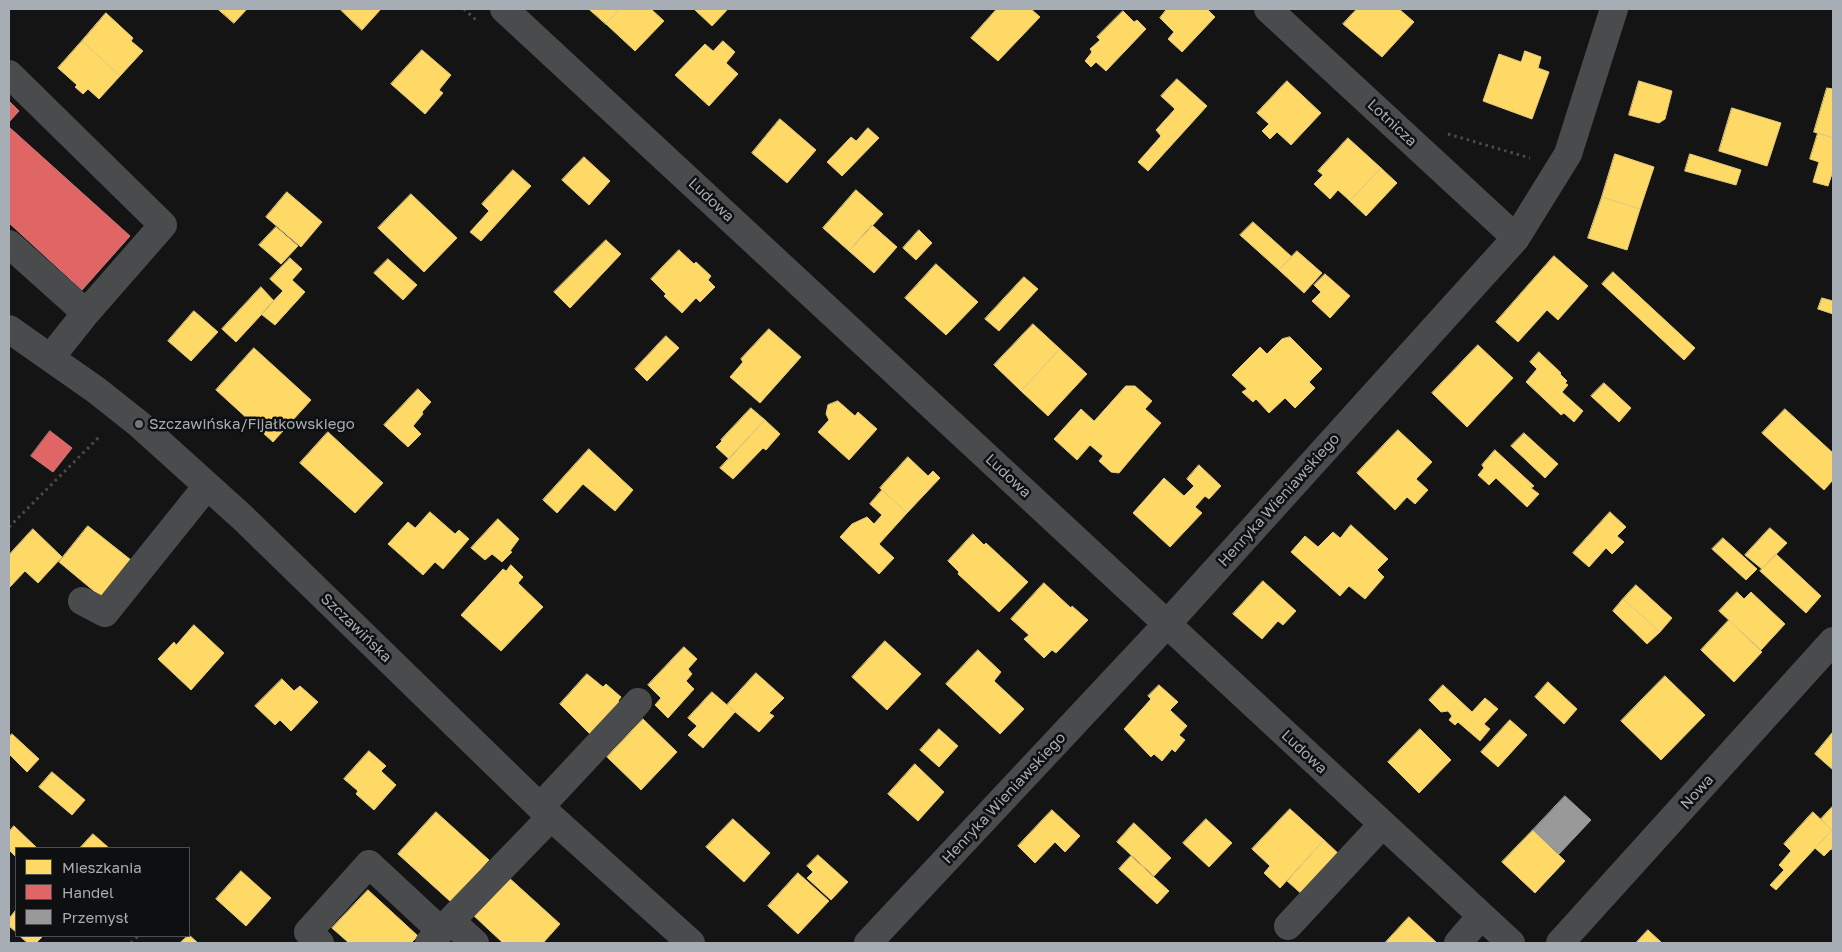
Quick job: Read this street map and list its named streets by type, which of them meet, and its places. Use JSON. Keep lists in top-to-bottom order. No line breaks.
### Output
{"streets":{"street":["Lotnicza","Ludowa","Henryka Wieniawskiego","Szczawińska","Nowa"]},"crossings":[["Lotnicza","Henryka Wieniawskiego"],["Ludowa","Henryka Wieniawskiego"]],"places":["Szczawińska/Fijałkowskiego"],"legend":["Mieszkania","Handel","Przemysł"]}
